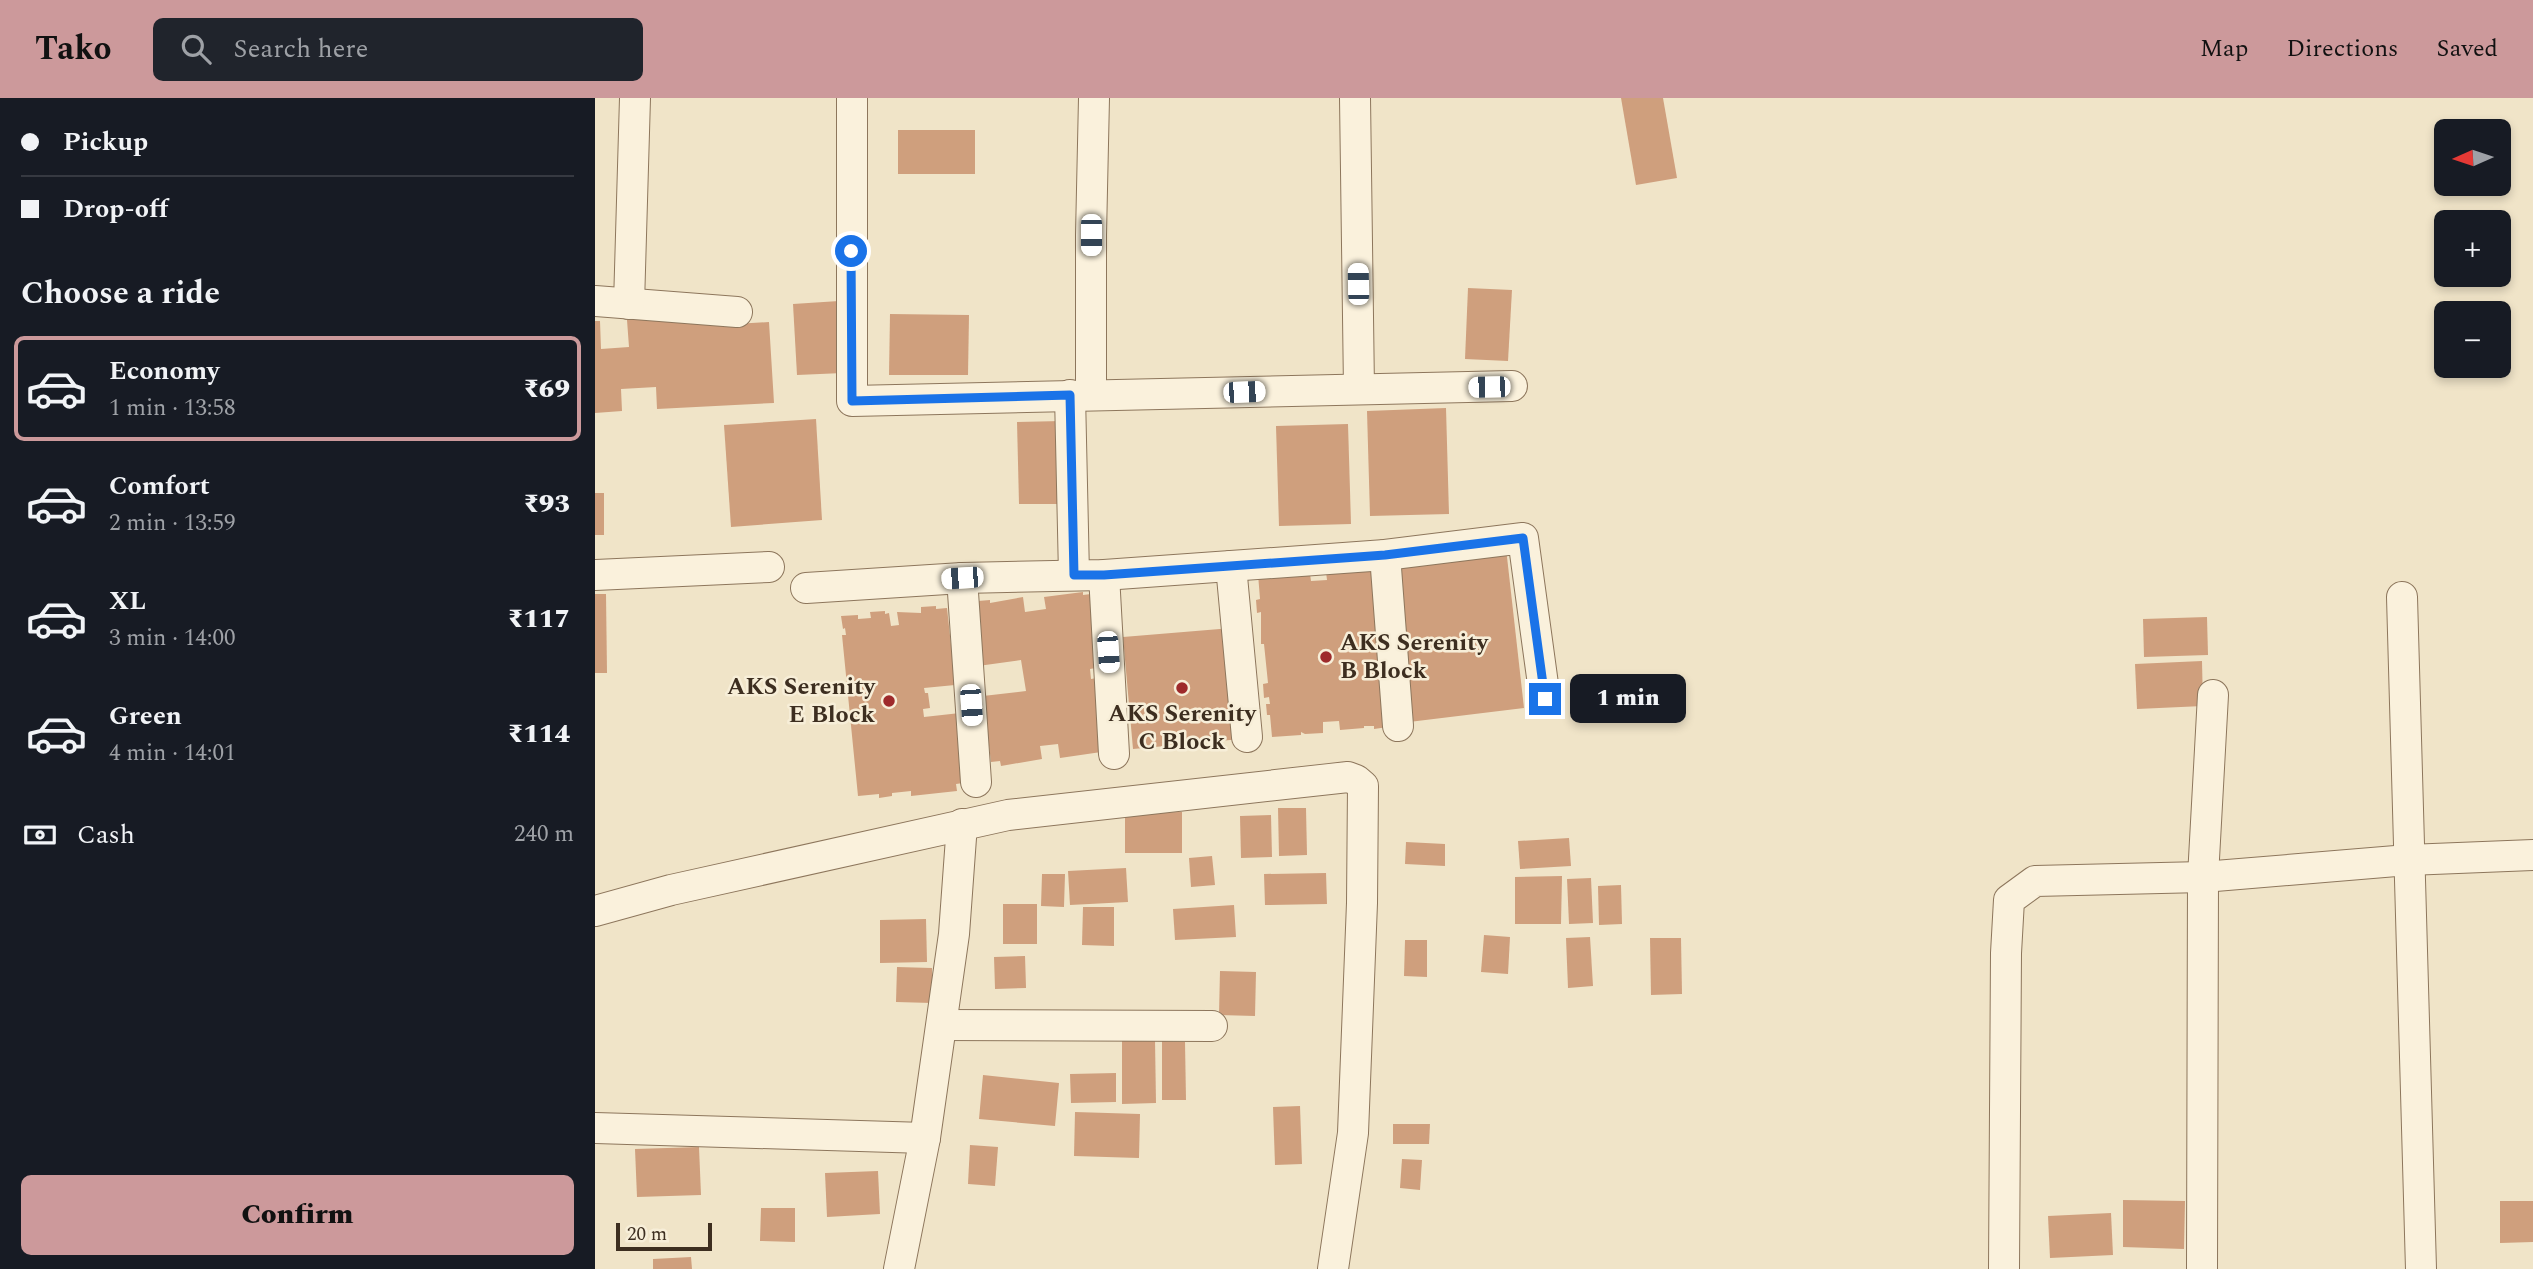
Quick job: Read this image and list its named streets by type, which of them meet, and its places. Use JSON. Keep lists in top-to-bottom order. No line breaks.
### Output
{"places":["AKS Serenity B Block","AKS Serenity C Block","AKS Serenity E Block"],"scale_bar":"20 m","north":"left","page":{"header":"Tako","search":"Search here","nav":["Map","Directions","Saved"],"banner":["Pickup","Drop-off"],"map_buttons":["+","−"],"heading":"Choose a ride","list":[{"name":"Economy","note":"1 min · 13:58","value":"₹69"},{"name":"Comfort","note":"2 min · 13:59","value":"₹93"},{"name":"XL","note":"3 min · 14:00","value":"₹117"},{"name":"Green","note":"4 min · 14:01","value":"₹114"}],"bubble":"1 min","pay":["Cash","240 m"],"buttons":"Confirm","scale":"20 m"}}
